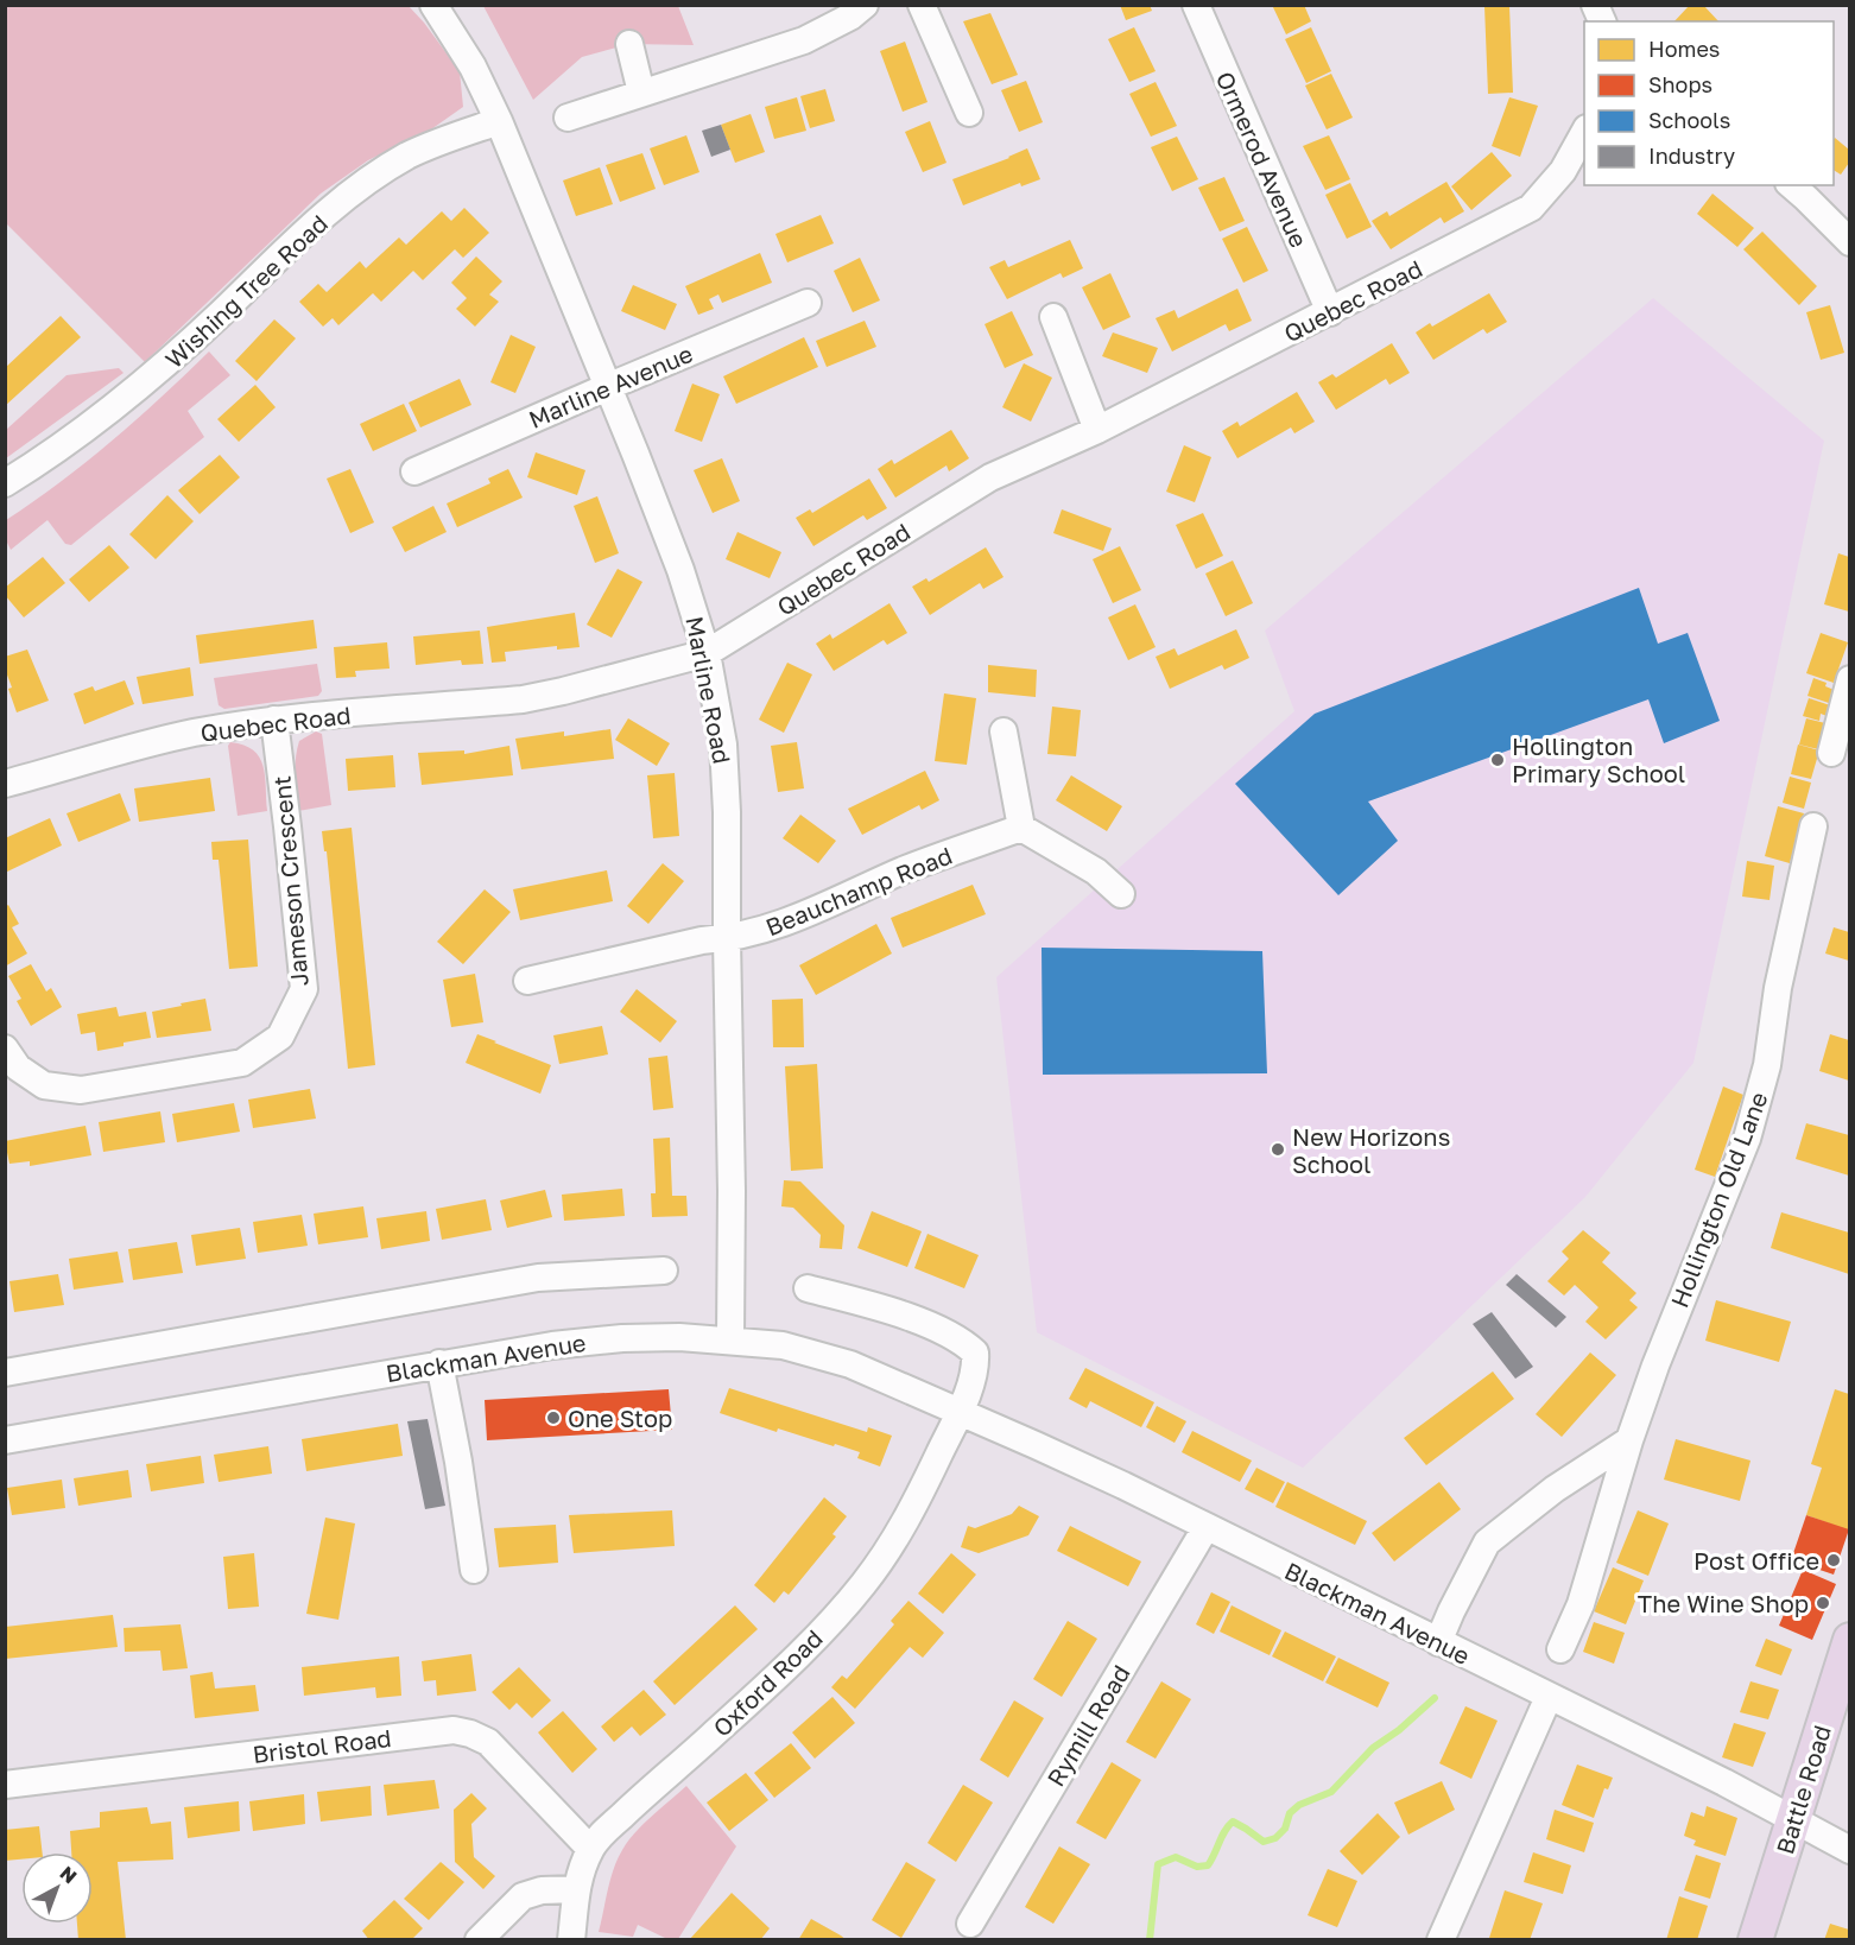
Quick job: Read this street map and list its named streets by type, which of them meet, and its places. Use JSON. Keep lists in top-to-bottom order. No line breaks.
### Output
{"streets":{"main road":["Battle Road"],"street":["Ormerod Avenue","Wishing Tree Road","Quebec Road","Marline Avenue","Marline Road","Jameson Crescent","Beauchamp Road","Hollington Old Lane","Blackman Avenue","Oxford Road","Rymill Road","Bristol Road"]},"crossings":[["Ormerod Avenue","Quebec Road"],["Wishing Tree Road","Marline Road"],["Quebec Road","Marline Road"],["Quebec Road","Jameson Crescent"],["Marline Avenue","Marline Road"],["Marline Road","Beauchamp Road"],["Marline Road","Blackman Avenue"],["Blackman Avenue","Oxford Road"],["Blackman Avenue","Rymill Road"],["Blackman Avenue","Battle Road"],["Oxford Road","Bristol Road"]],"places":["Hollington Primary School","New Horizons School","One Stop","Post Office","The Wine Shop"],"legend":["Homes","Shops","Schools","Industry"],"north":"top right"}
